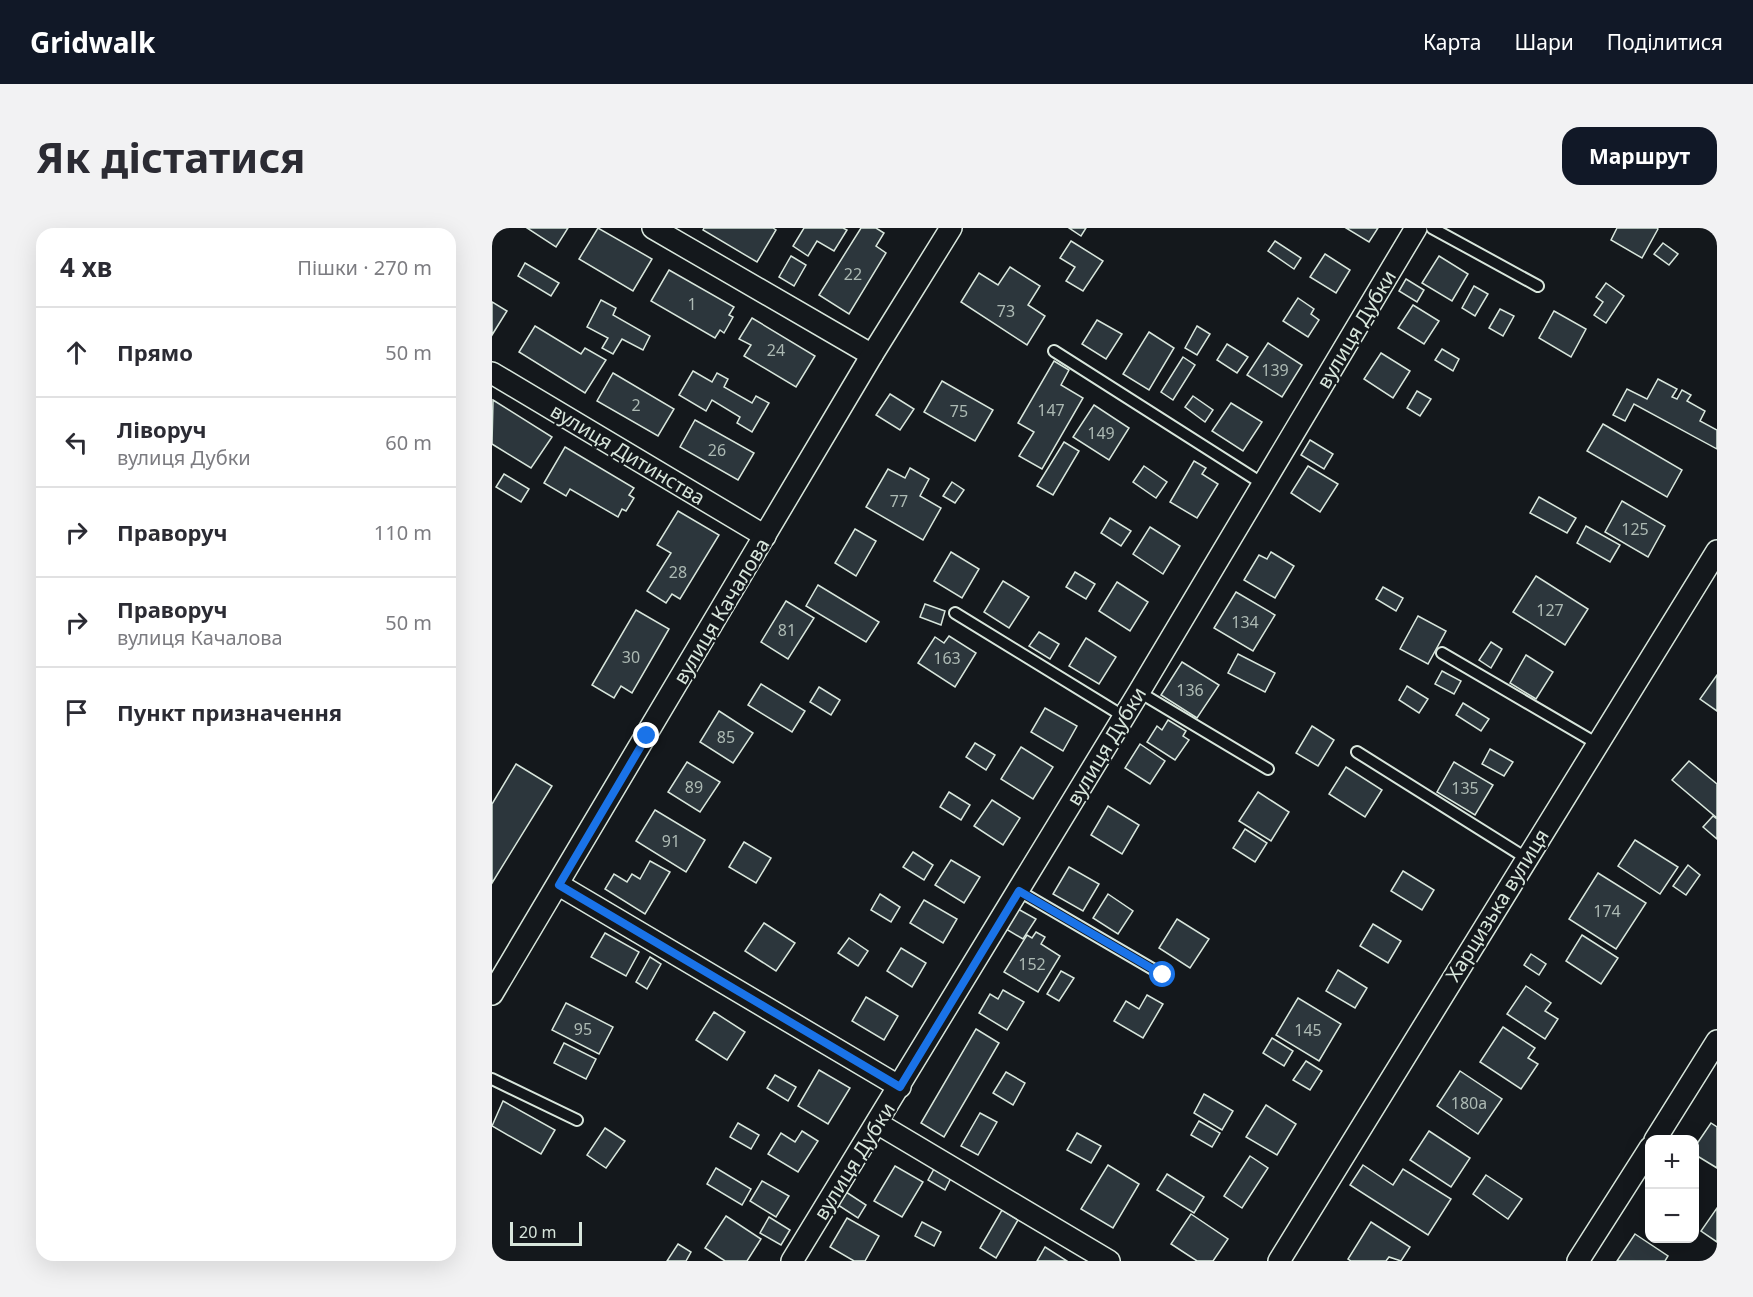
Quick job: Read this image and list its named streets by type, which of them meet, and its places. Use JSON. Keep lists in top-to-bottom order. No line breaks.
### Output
{"streets":{"street":["вулиця Дубки","вулиця Дитинства","вулиця Качалова","Харцизька вулиця"]},"crossings":[["вулиця Дитинства","вулиця Качалова"]],"house_numbers":["22","1","73","24","139","2","147","75","149","26","77","125","28","127","134","81","30","163","136","85","89","135","91","174","152","95","145","180а"],"scale_bar":"20 m","page":{"header":"Gridwalk","nav":["Карта","Шари","Поділитися"],"buttons":"Маршрут","title":"Як дістатися","heading":["4 хв","Пішки · 270 m"],"list":[["Прямо","50 m"],["Ліворуч","вулиця Дубки","60 m"],["Праворуч","110 m"],["Праворуч","вулиця Качалова","50 m"],"Пункт призначення"],"map_buttons":["+","−"],"scale":"20 m"}}
